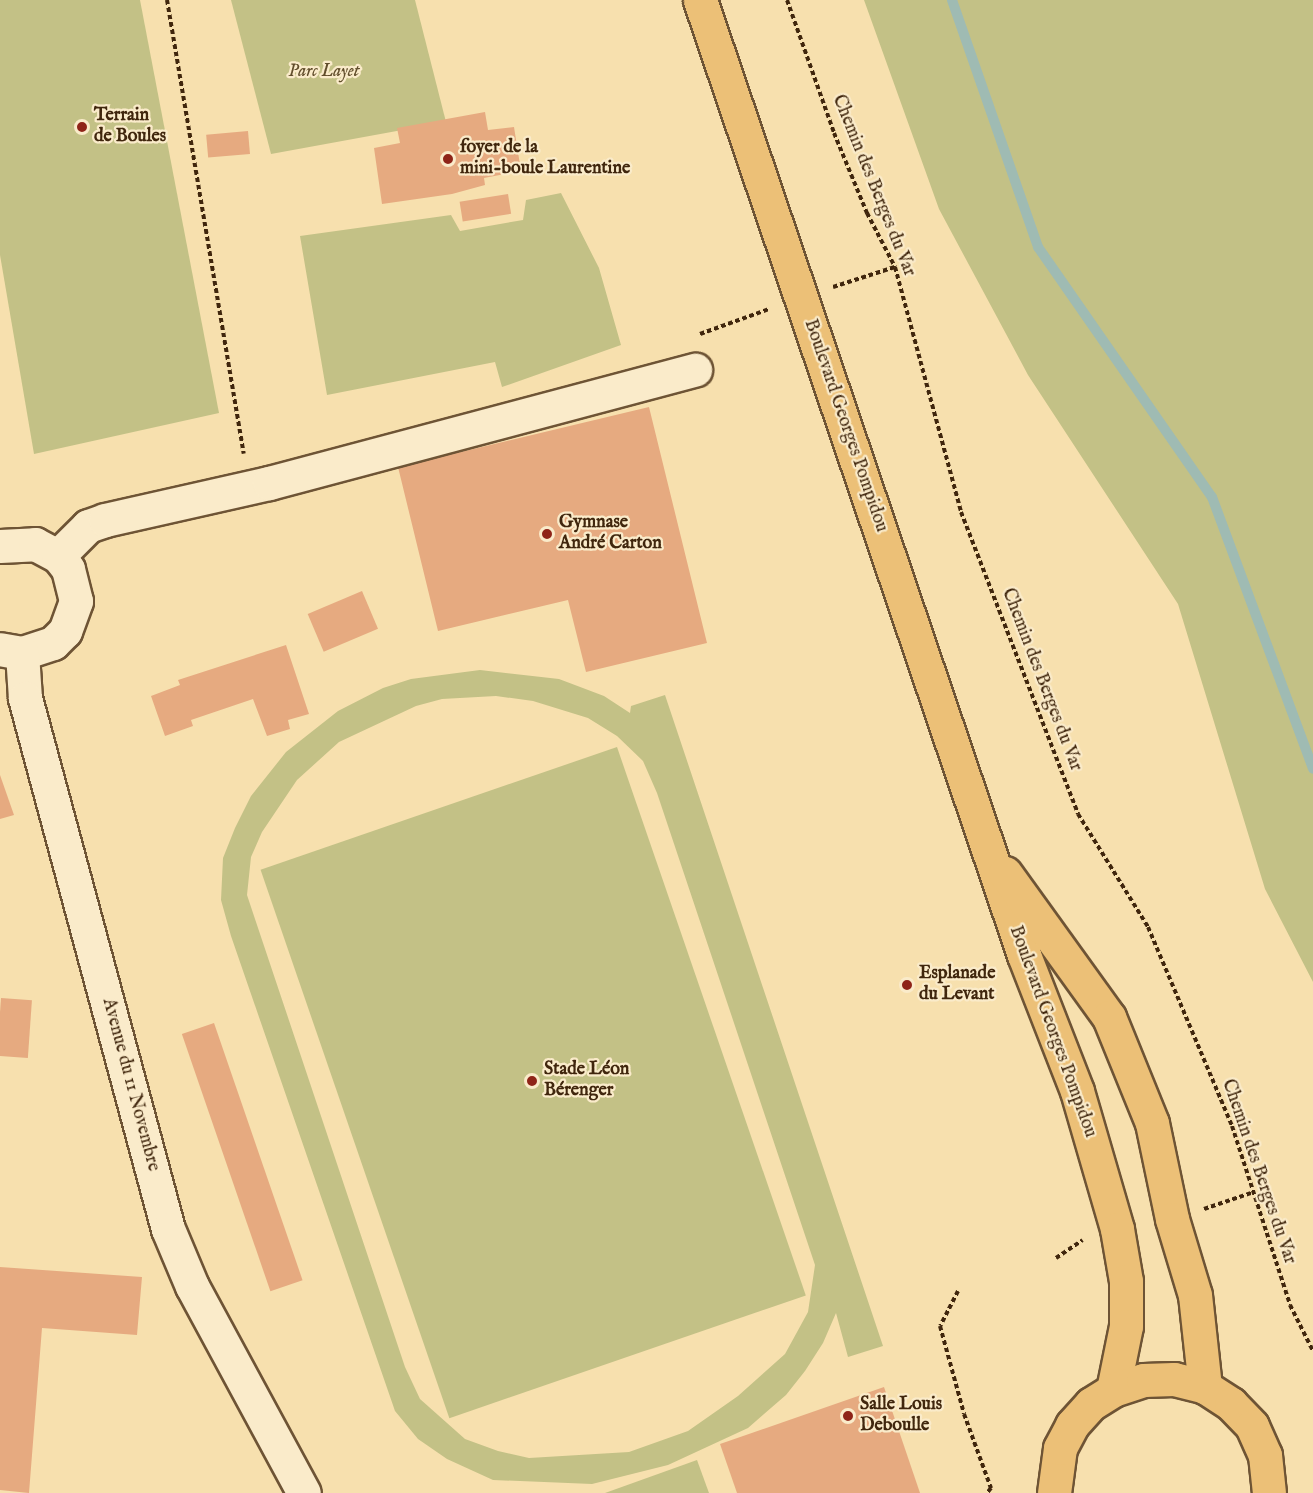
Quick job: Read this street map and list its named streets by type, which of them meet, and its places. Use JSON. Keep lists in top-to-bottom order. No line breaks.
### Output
{"streets":{"main road":["Boulevard Georges Pompidou"],"street":["Avenue du 11 Novembre"],"path":["Chemin des Berges du Var"]},"parks":["Parc Layet"],"places":["Terrain de Boules","foyer de la mini-boule Laurentine","Gymnase André Carton","Esplanade du Levant","Stade Léon Bérenger","Salle Louis Deboulle"]}
